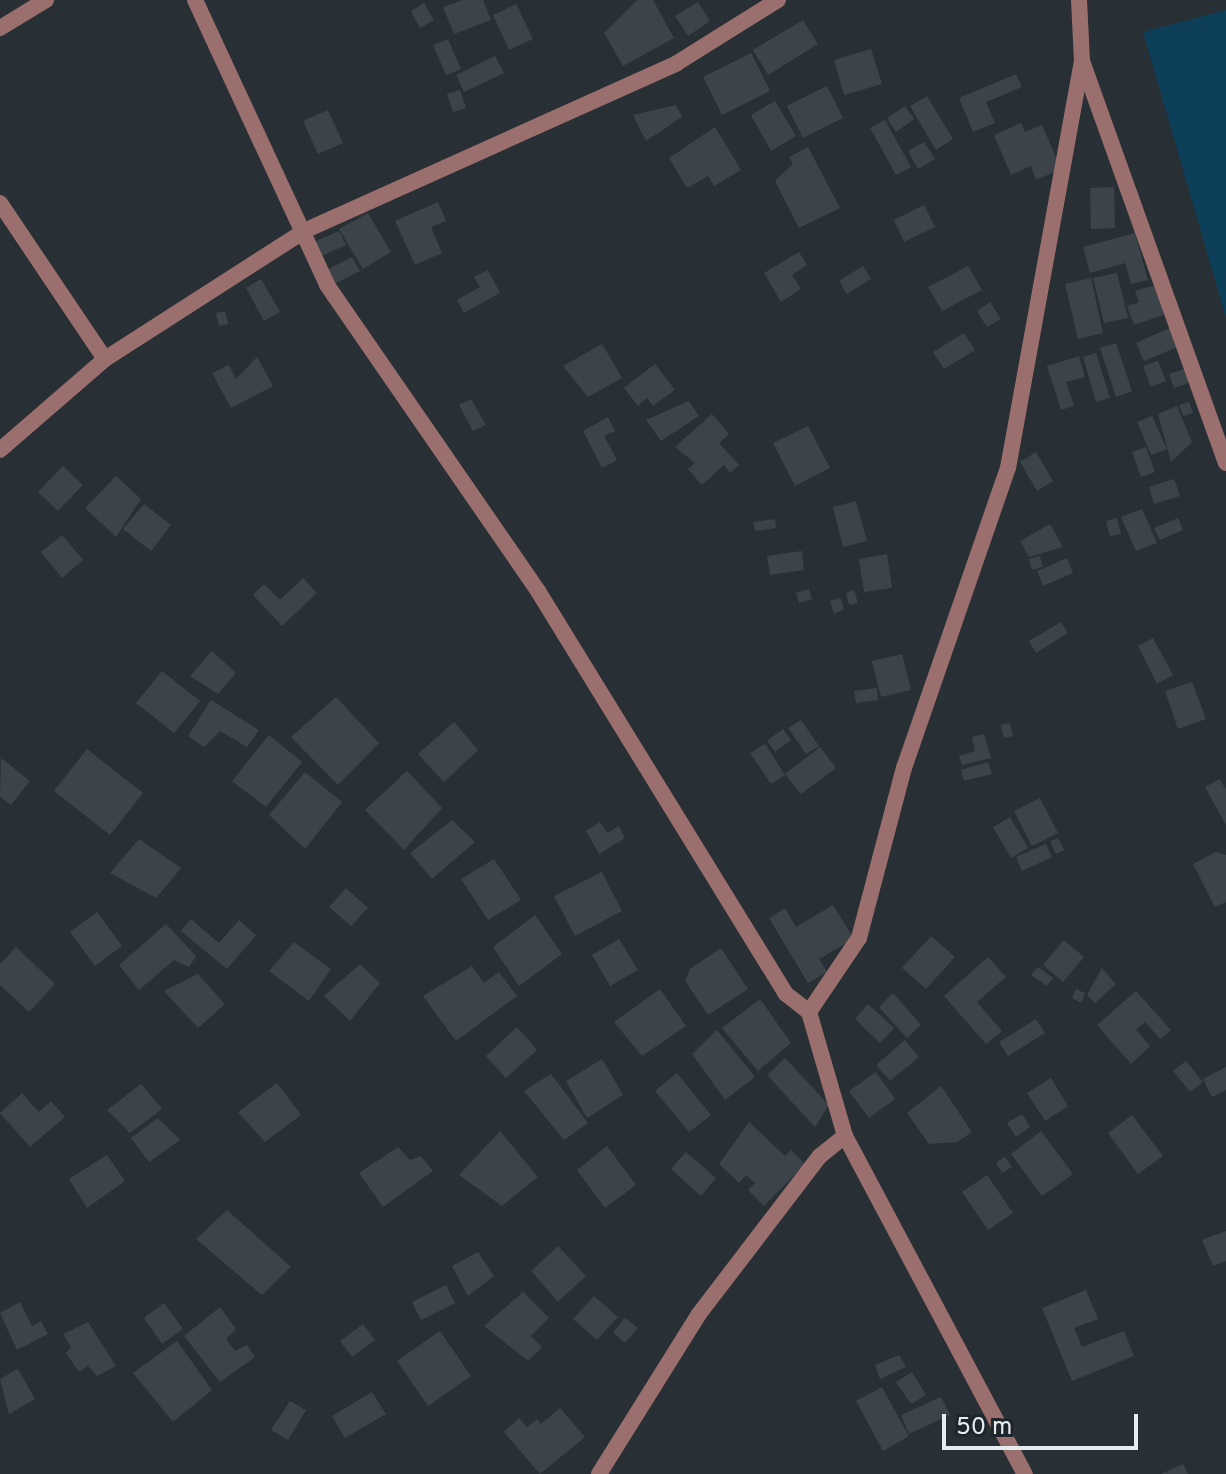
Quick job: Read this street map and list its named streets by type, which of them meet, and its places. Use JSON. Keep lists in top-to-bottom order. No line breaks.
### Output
{"scale_bar":"50 m"}
